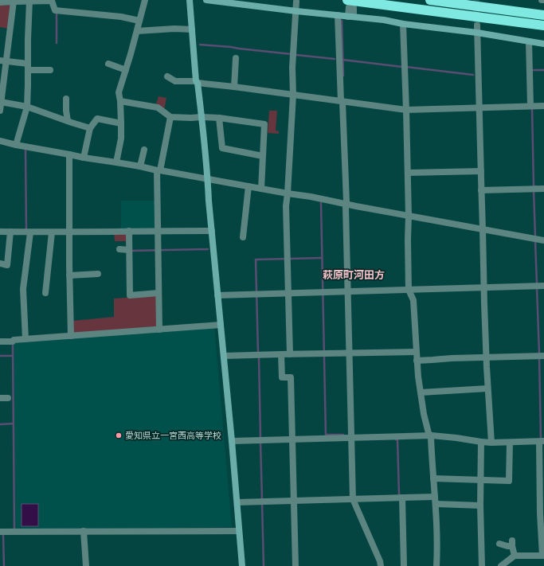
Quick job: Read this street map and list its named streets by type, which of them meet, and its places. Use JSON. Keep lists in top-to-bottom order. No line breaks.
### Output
{"districts":["萩原町河田方"],"places":["愛知県立一宮西高等学校"]}
